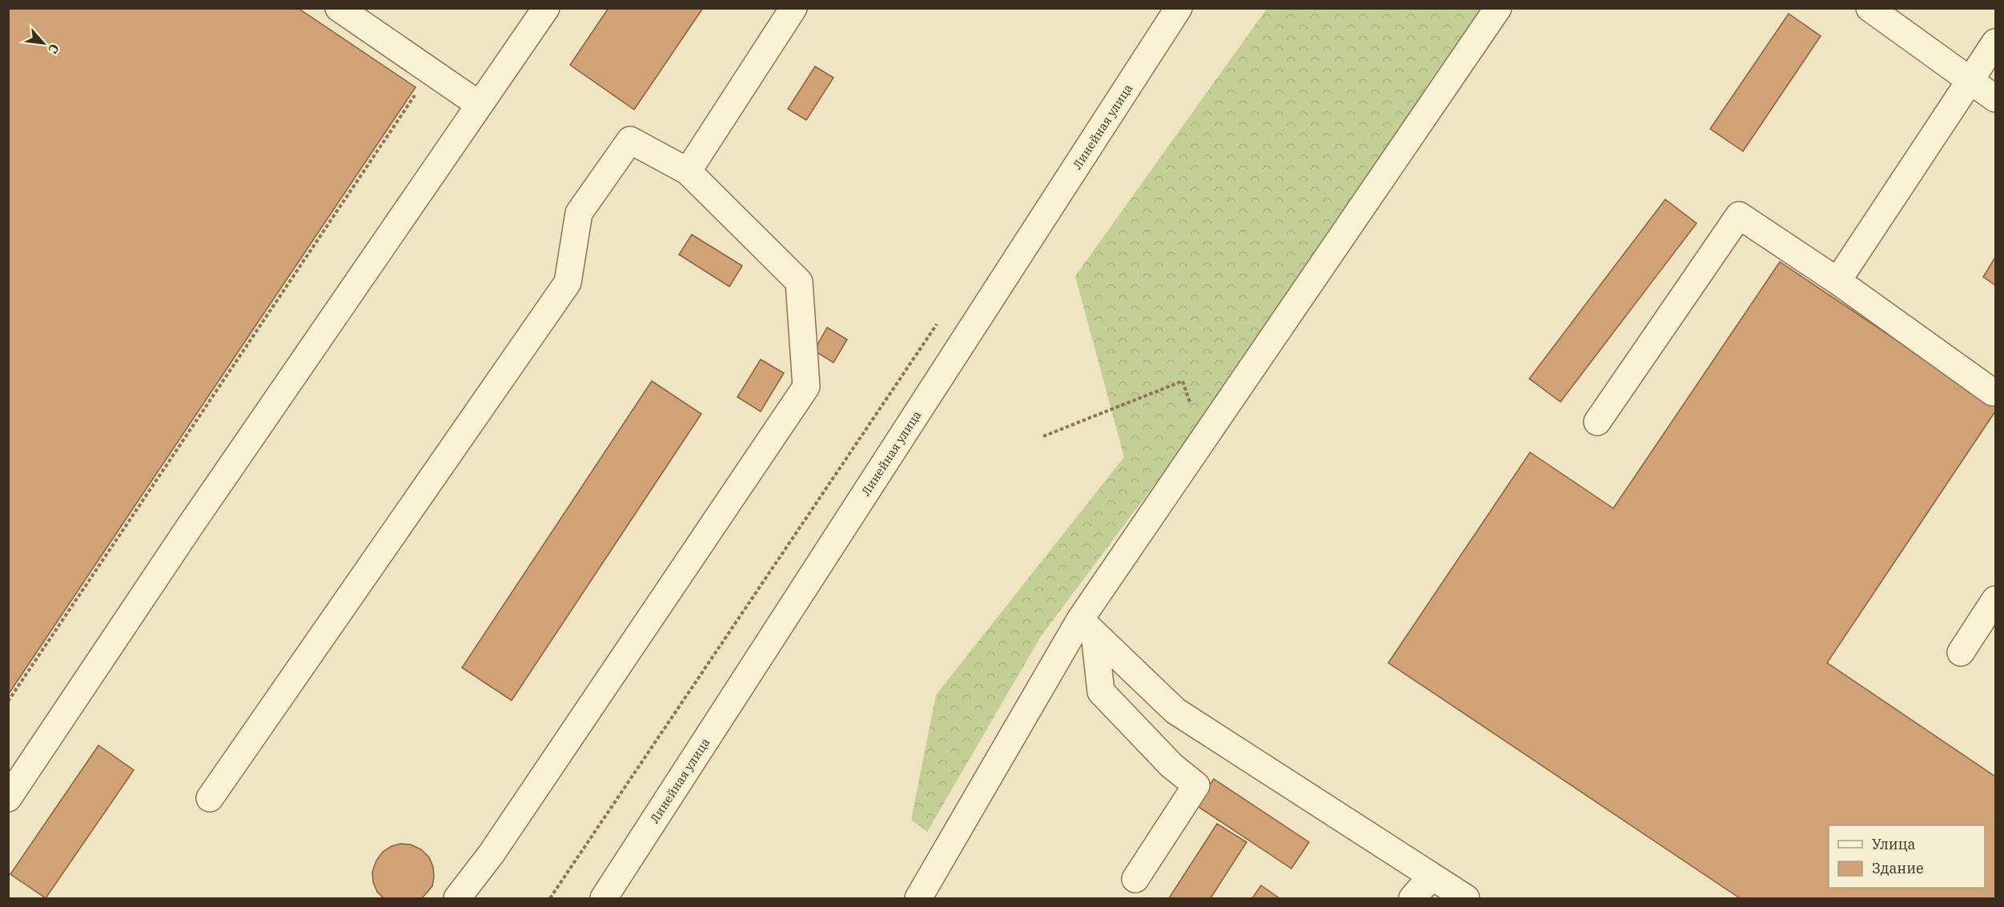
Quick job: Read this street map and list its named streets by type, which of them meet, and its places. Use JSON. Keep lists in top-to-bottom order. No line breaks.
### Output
{"streets":{"street":["Линейная улица"]},"legend":["Улица","Здание"],"north":"bottom right"}
